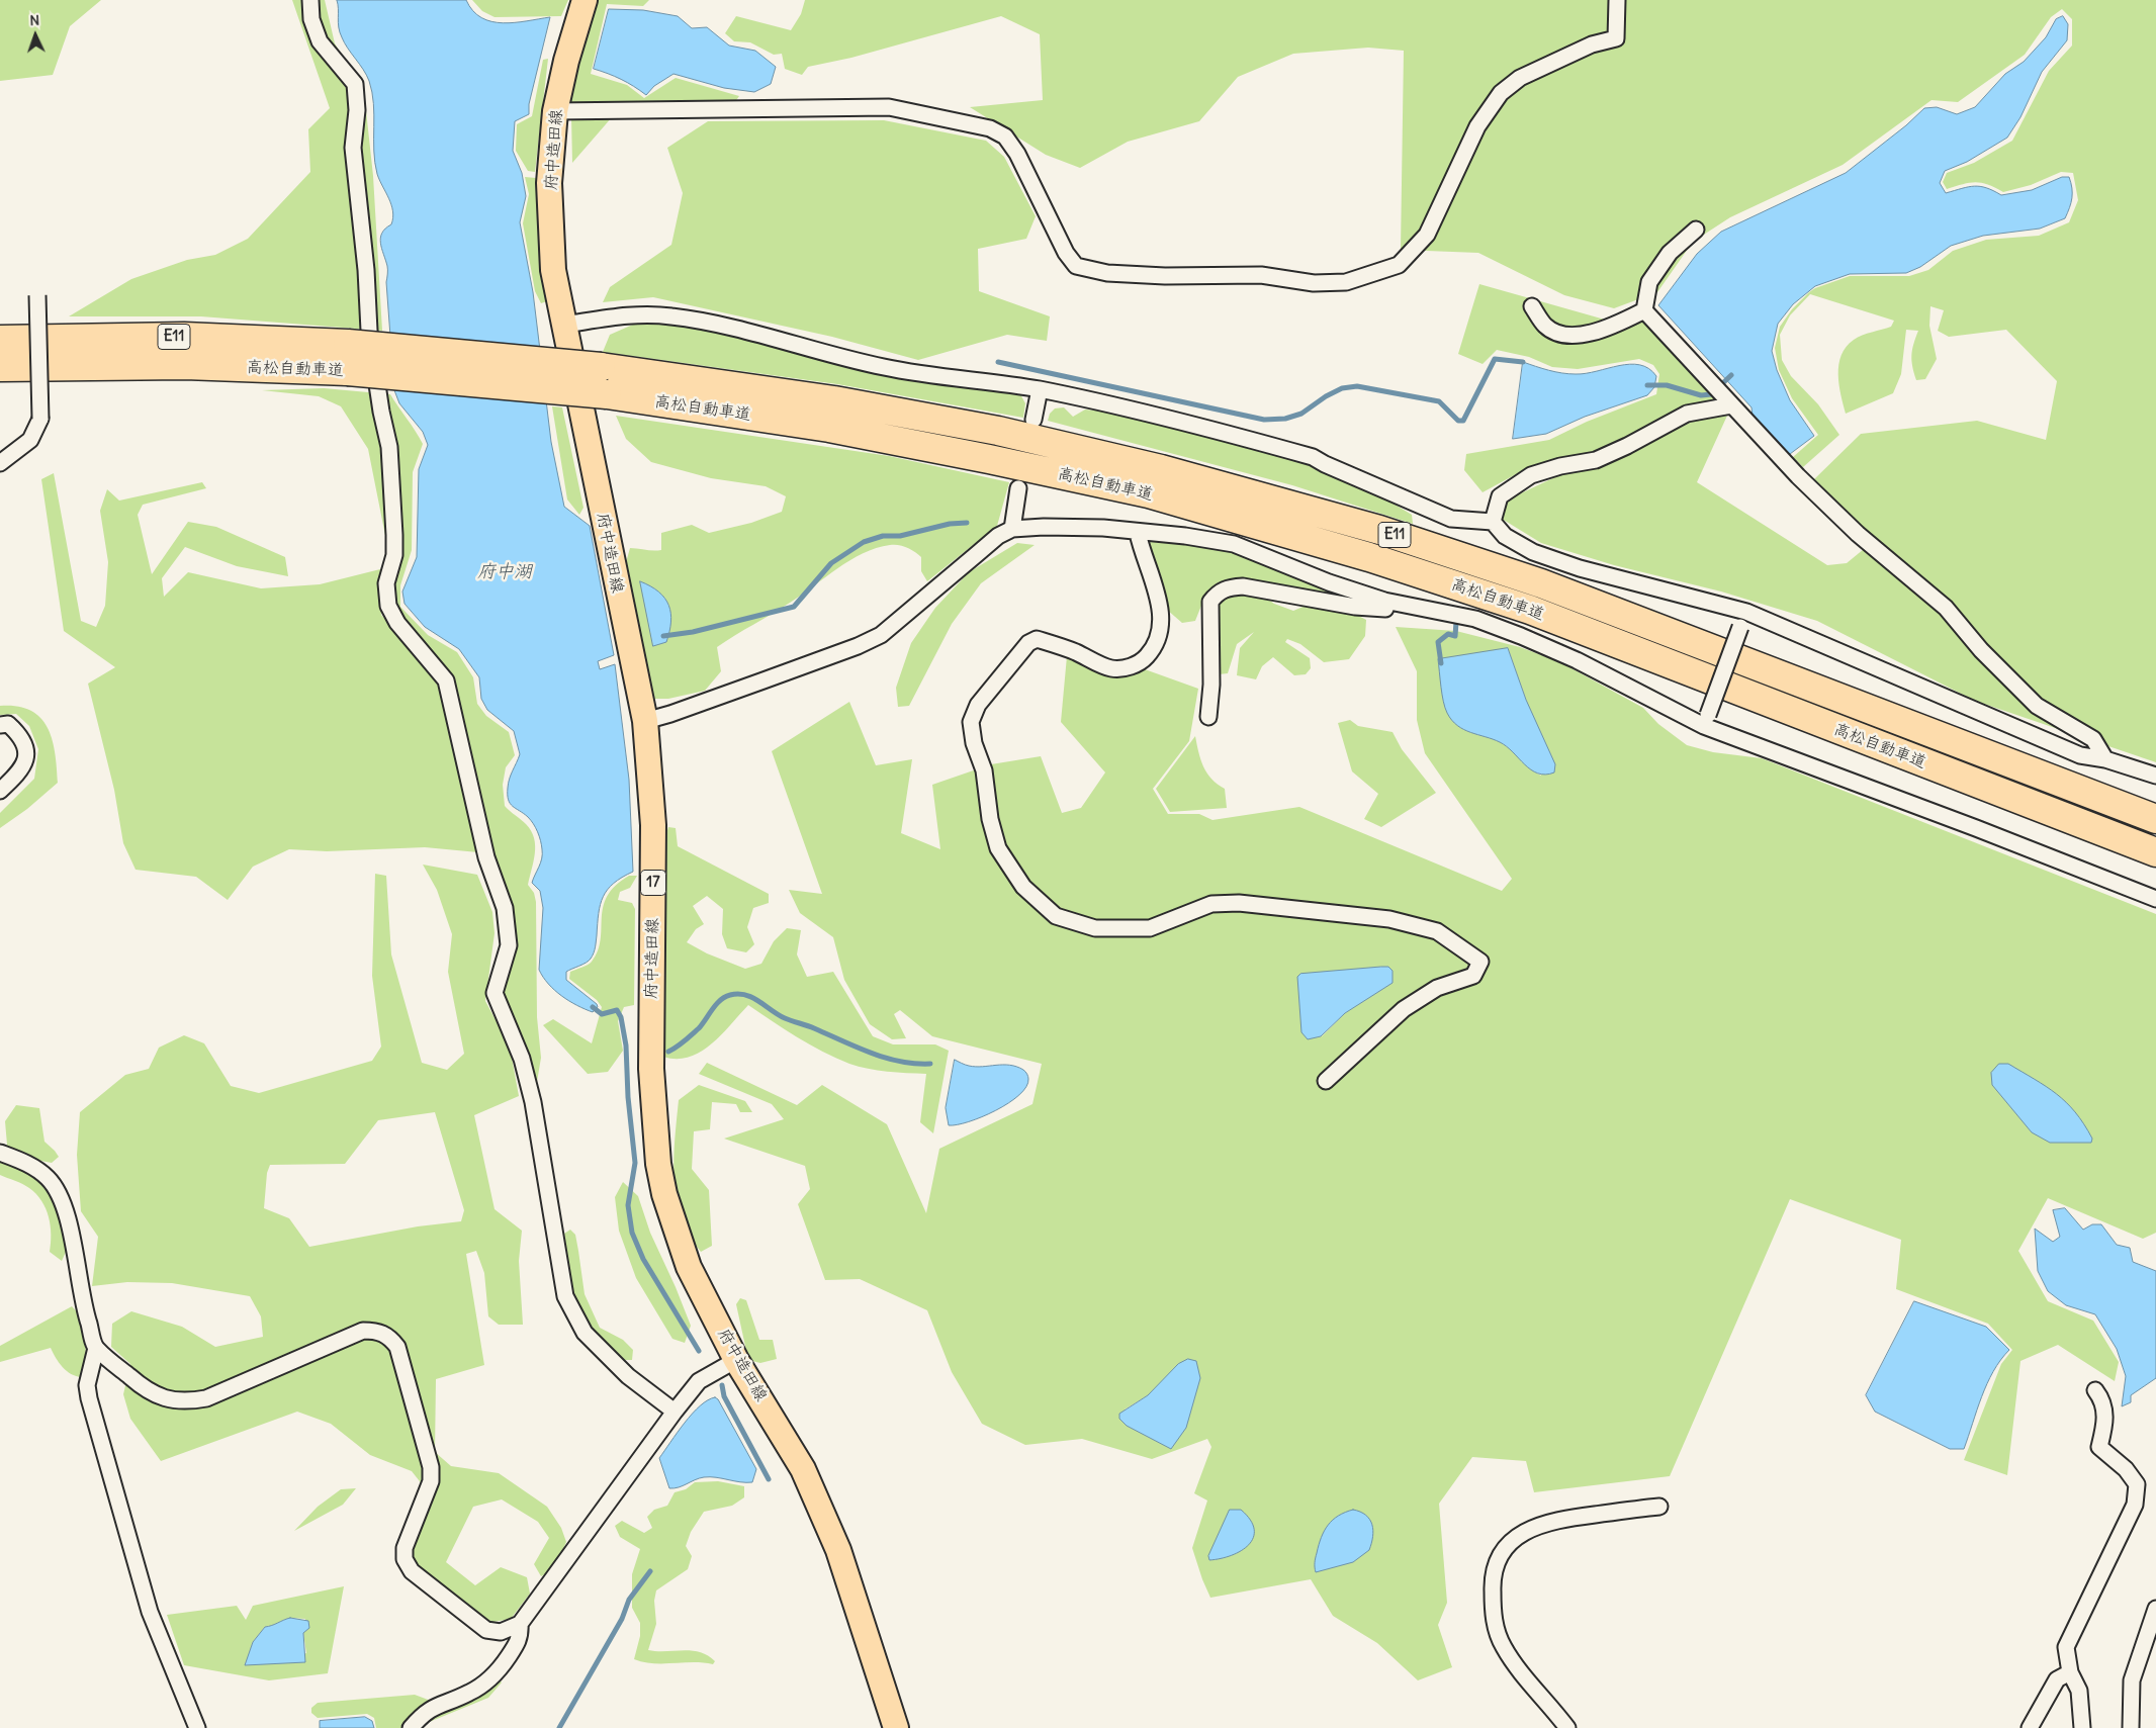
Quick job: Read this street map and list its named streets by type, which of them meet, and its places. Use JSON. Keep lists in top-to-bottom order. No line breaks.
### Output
{"streets":{"highway":["E11","高松自動車道"],"main road":["府中造田線","17"]},"water":["府中湖"],"north":"top"}
